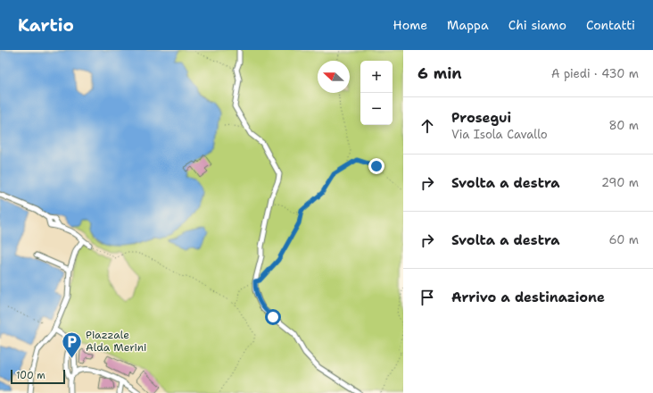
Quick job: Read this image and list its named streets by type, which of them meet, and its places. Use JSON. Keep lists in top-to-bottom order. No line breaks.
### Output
{"places":{"parking":["Piazzale Alda Merini"]},"scale_bar":"100 m","north":"left","page":{"header":"Kartio","nav":["Home","Mappa","Chi siamo","Contatti"],"heading":["6 min","A piedi · 430 m"],"map_buttons":["+","−"],"list":[["Prosegui","Via Isola Cavallo","80 m"],["Svolta a destra","290 m"],["Svolta a destra","60 m"],"Arrivo a destinazione"],"scale":"100 m"}}
